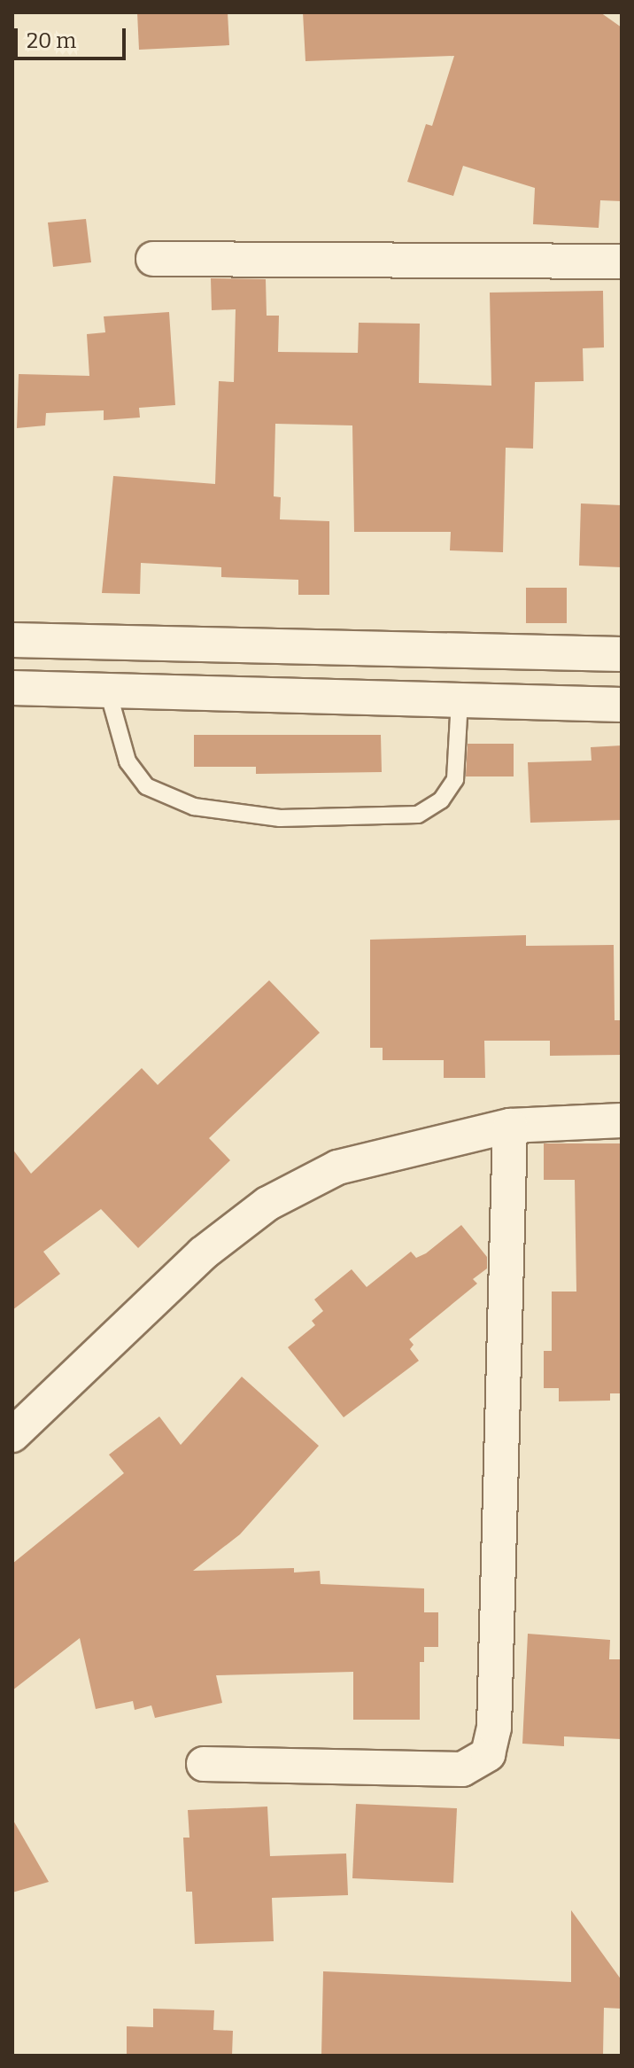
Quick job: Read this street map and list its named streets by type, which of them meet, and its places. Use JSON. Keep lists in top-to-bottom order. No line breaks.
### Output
{"scale_bar":"20 m"}
